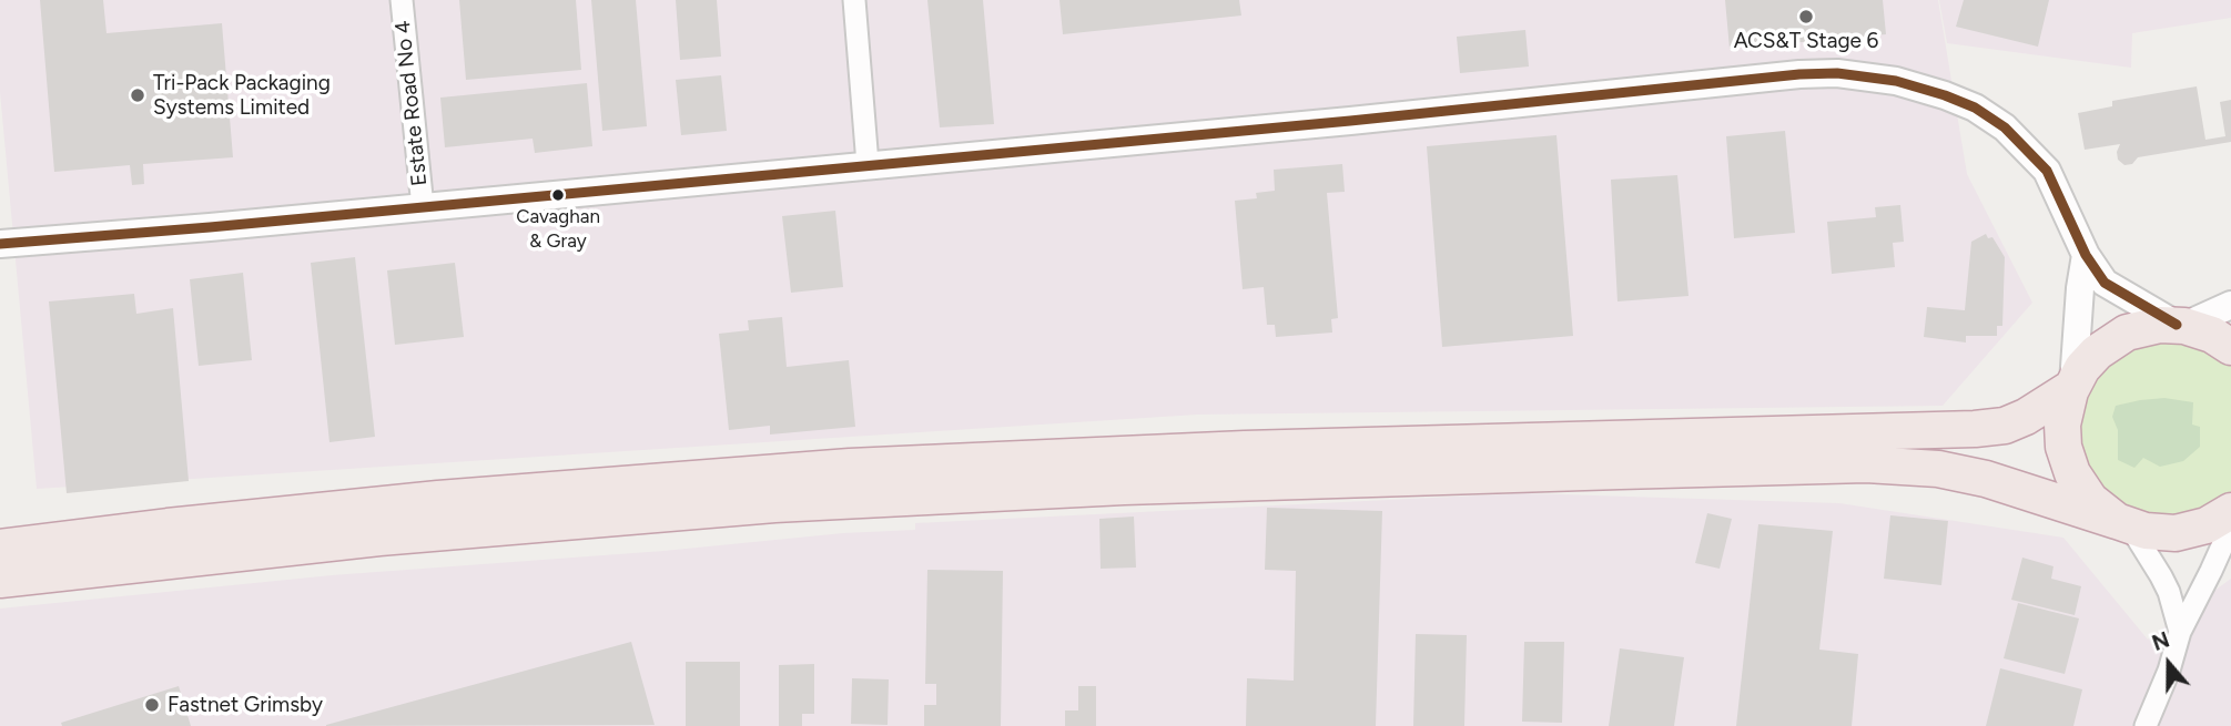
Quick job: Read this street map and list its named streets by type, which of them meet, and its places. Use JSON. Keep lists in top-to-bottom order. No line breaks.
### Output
{"streets":{"street":["Estate Road No 4"]},"places":["ACS&T Stage 6","Tri-Pack Packaging Systems Limited","Cavaghan & Gray","Fastnet Grimsby"],"north":"top"}
